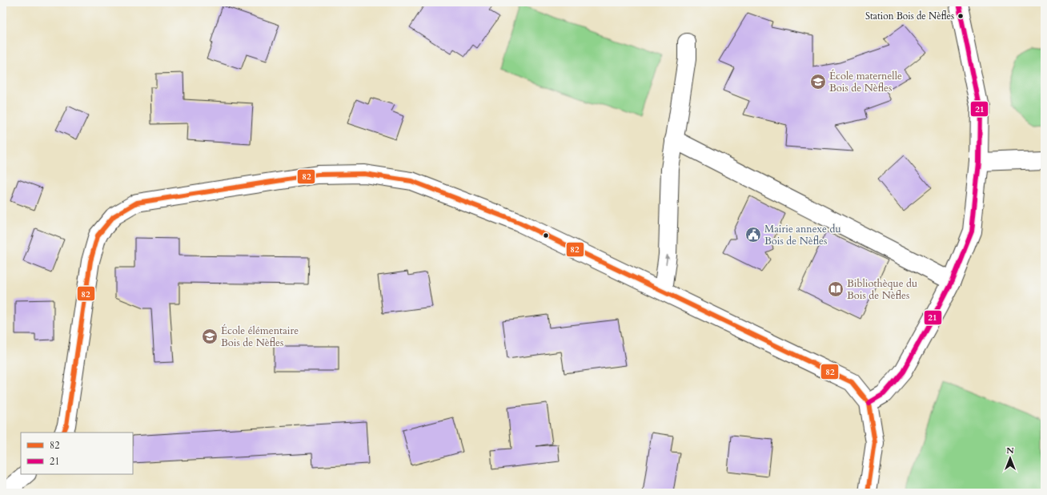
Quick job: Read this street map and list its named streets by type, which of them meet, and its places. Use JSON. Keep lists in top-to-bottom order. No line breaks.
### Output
{"places":{"other":["Station Bois de Nèfles"],"school or university":["École maternelle Bois de Nèfles","École élémentaire Bois de Nèfles"],"public building":["Mairie annexe du Bois de Nèfles"],"library":["Bibliothèque du Bois de Nèfles"]},"lines":["transit line 21","transit line 82"],"legend":["82","21"],"north":"top"}
